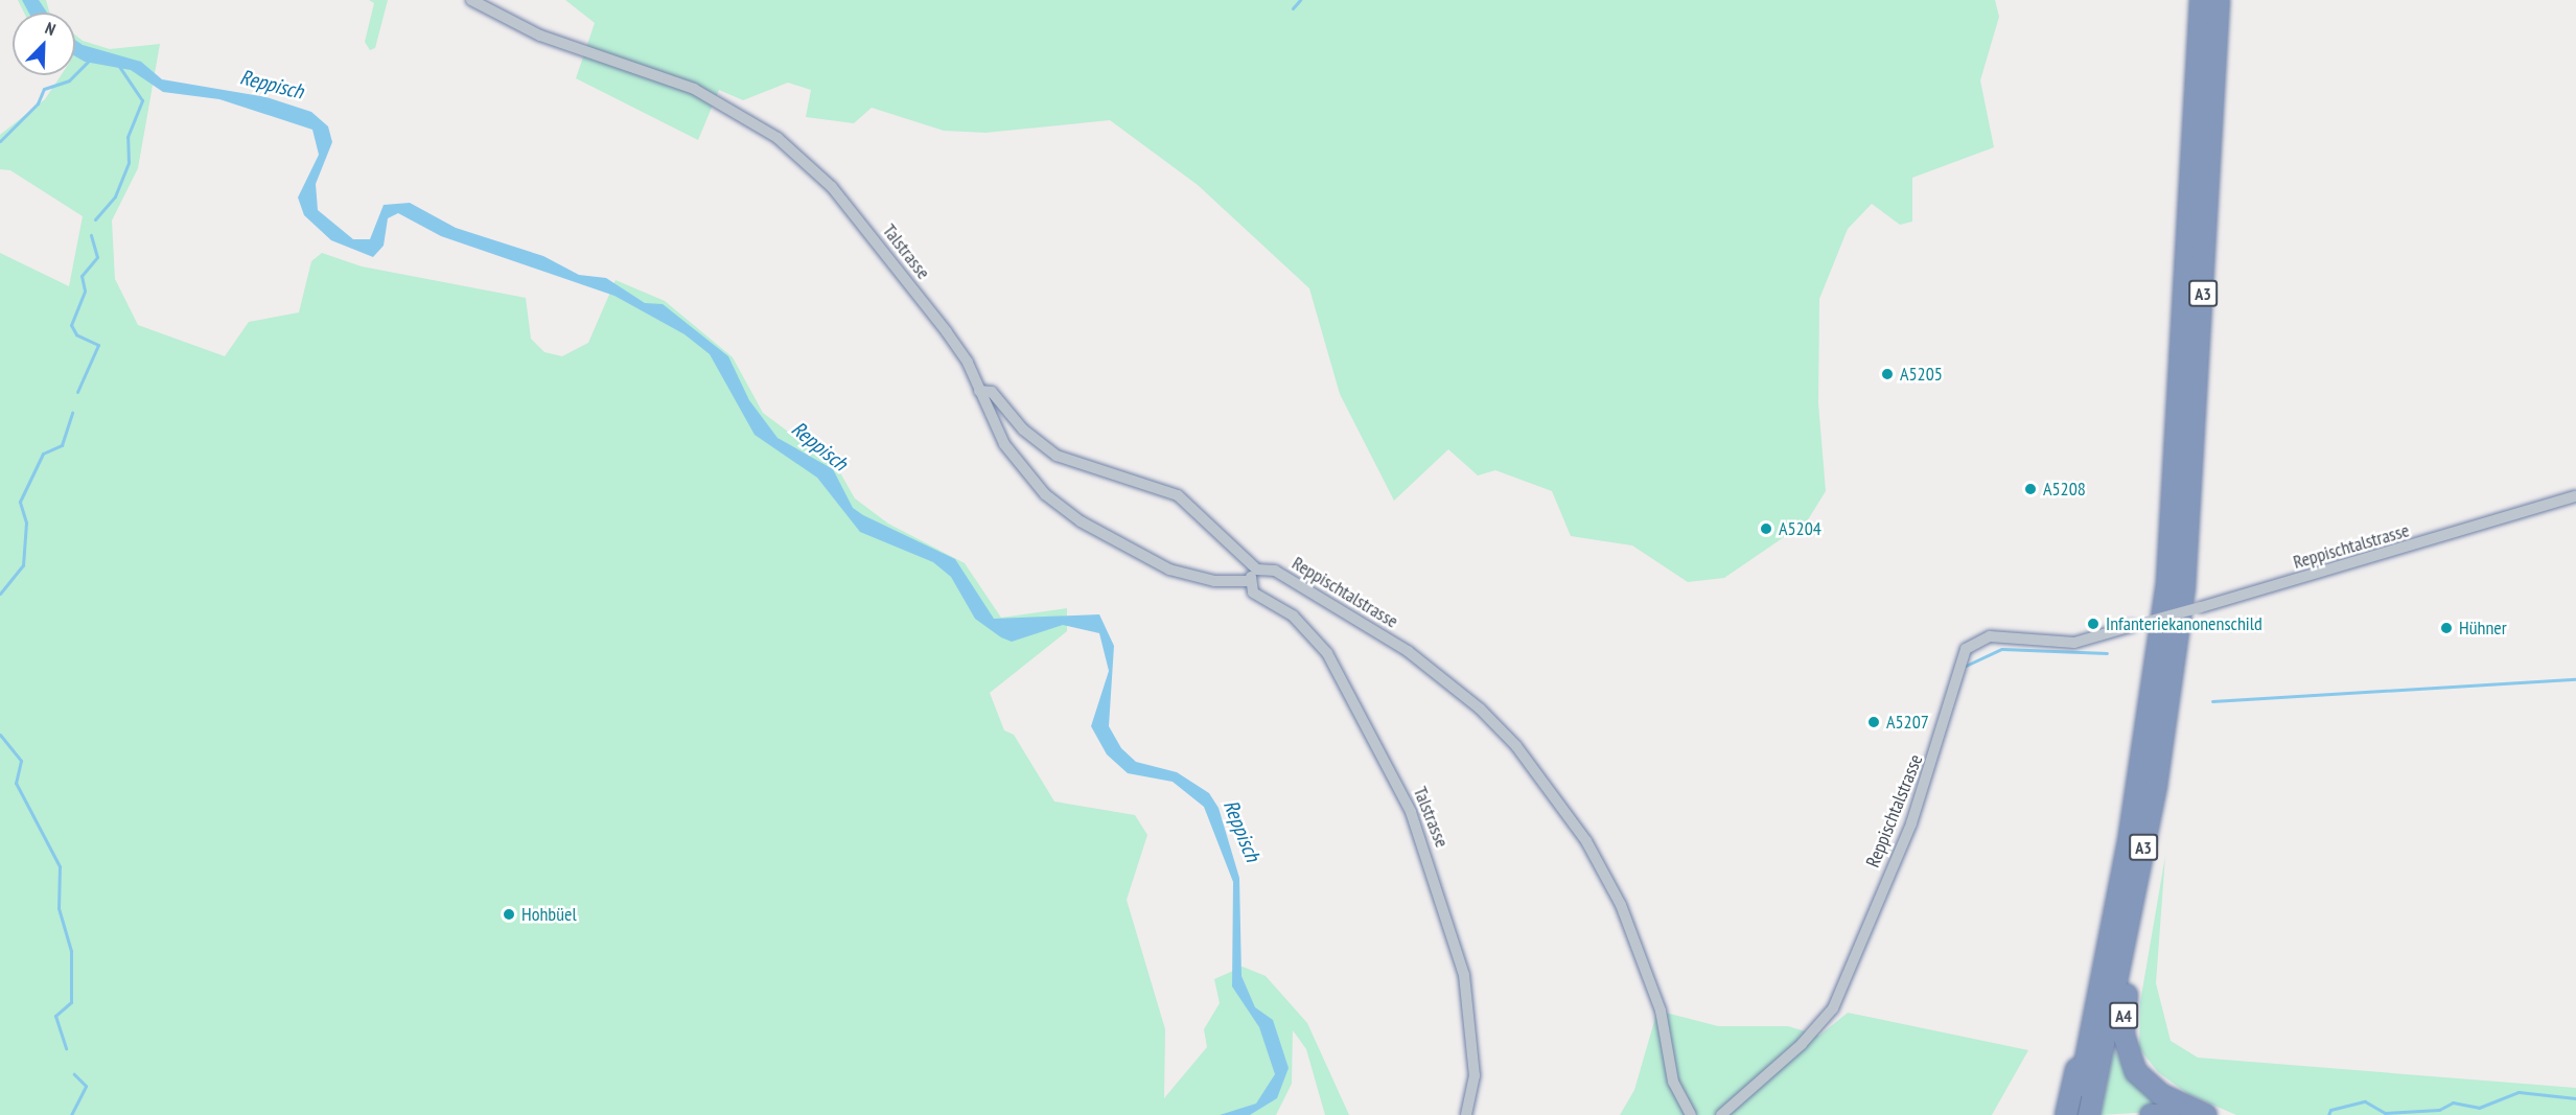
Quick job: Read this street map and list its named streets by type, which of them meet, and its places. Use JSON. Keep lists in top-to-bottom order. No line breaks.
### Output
{"streets":{"highway":["A3","A4"],"street":["Talstrasse","Reppischtalstrasse"]},"crossings":[["Talstrasse","Reppischtalstrasse"],["A3","A4"]],"water":["Reppisch"],"places":["A5205","A5208","A5204","Infanteriekanonenschild","Hühner","A5207","Hohbüel"],"north":"top right"}
